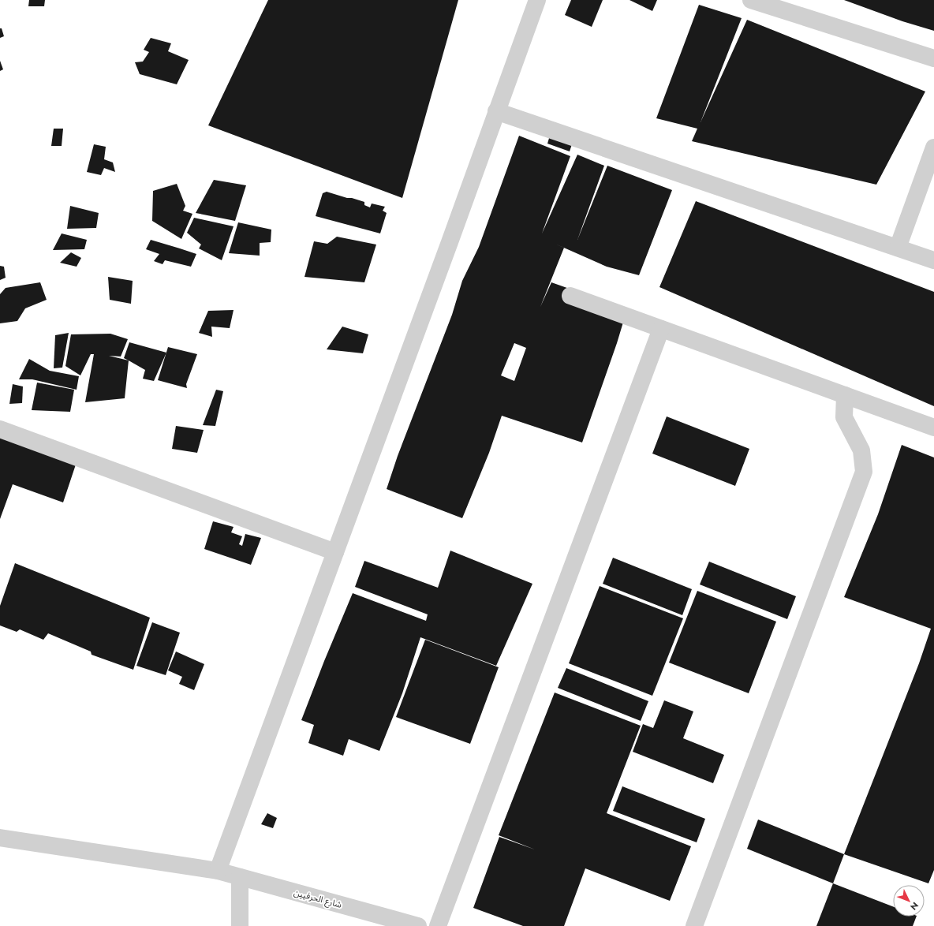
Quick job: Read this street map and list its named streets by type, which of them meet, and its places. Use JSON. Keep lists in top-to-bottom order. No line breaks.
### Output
{"streets":{"street":["شارع الحرفيين"]},"north":"bottom right"}
